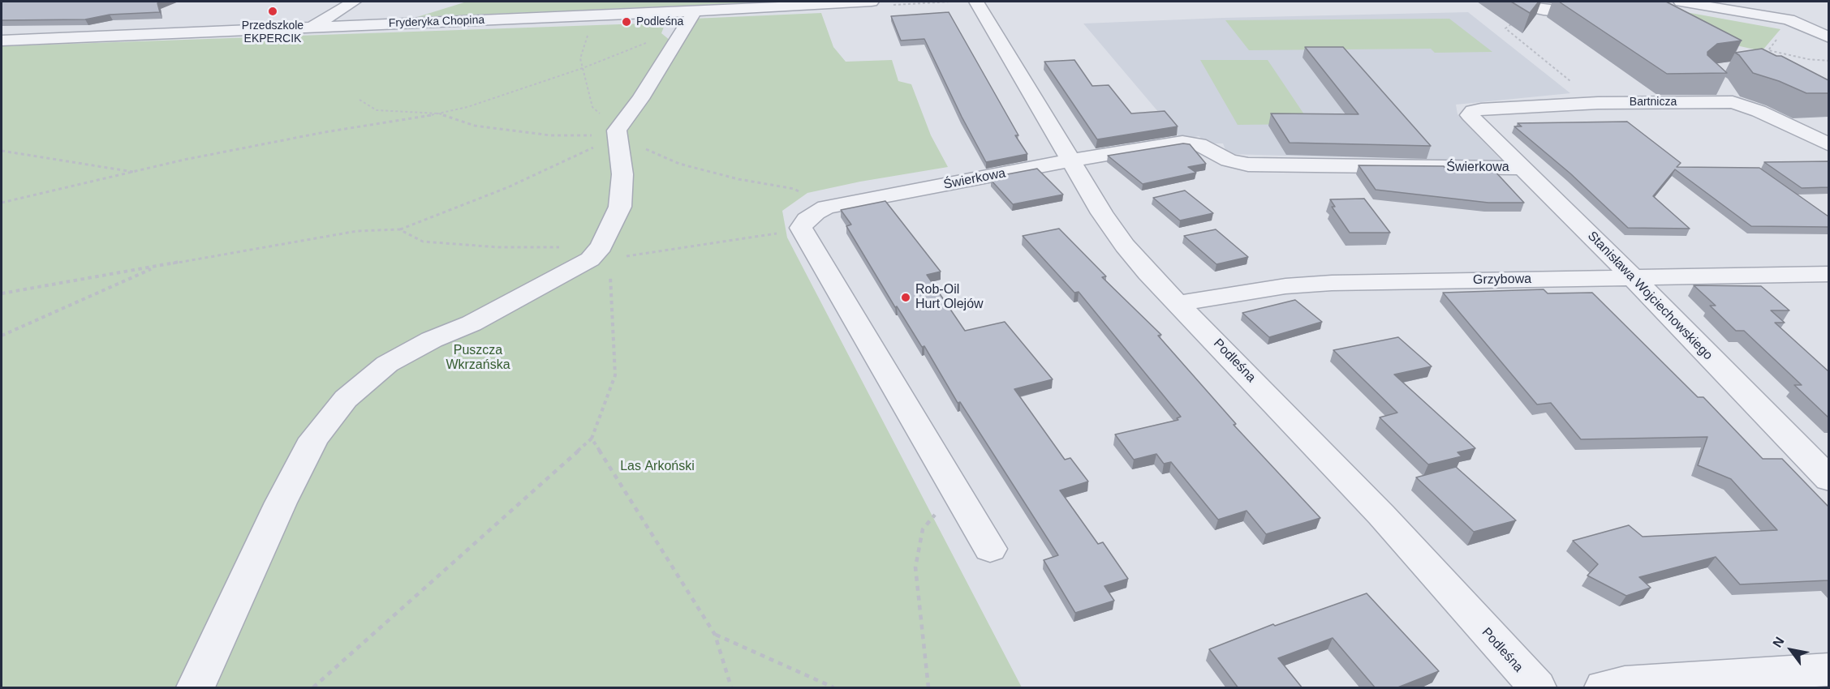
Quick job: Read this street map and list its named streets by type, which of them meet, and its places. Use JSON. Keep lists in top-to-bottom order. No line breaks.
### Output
{"streets":{"street":["Fryderyka Chopina","Bartnicza","Świerkowa","Grzybowa","Stanisława Wojciechowskiego","Podleśna"]},"crossings":[["Bartnicza","Stanisława Wojciechowskiego"],["Świerkowa","Stanisława Wojciechowskiego"],["Świerkowa","Podleśna"],["Grzybowa","Stanisława Wojciechowskiego"],["Grzybowa","Podleśna"]],"parks":["Puszcza Wkrzańska","Las Arkoński"],"places":["Przedszkole EKPERCIK","Podleśna","Rob-Oil Hurt Olejów"],"north":"top left"}
